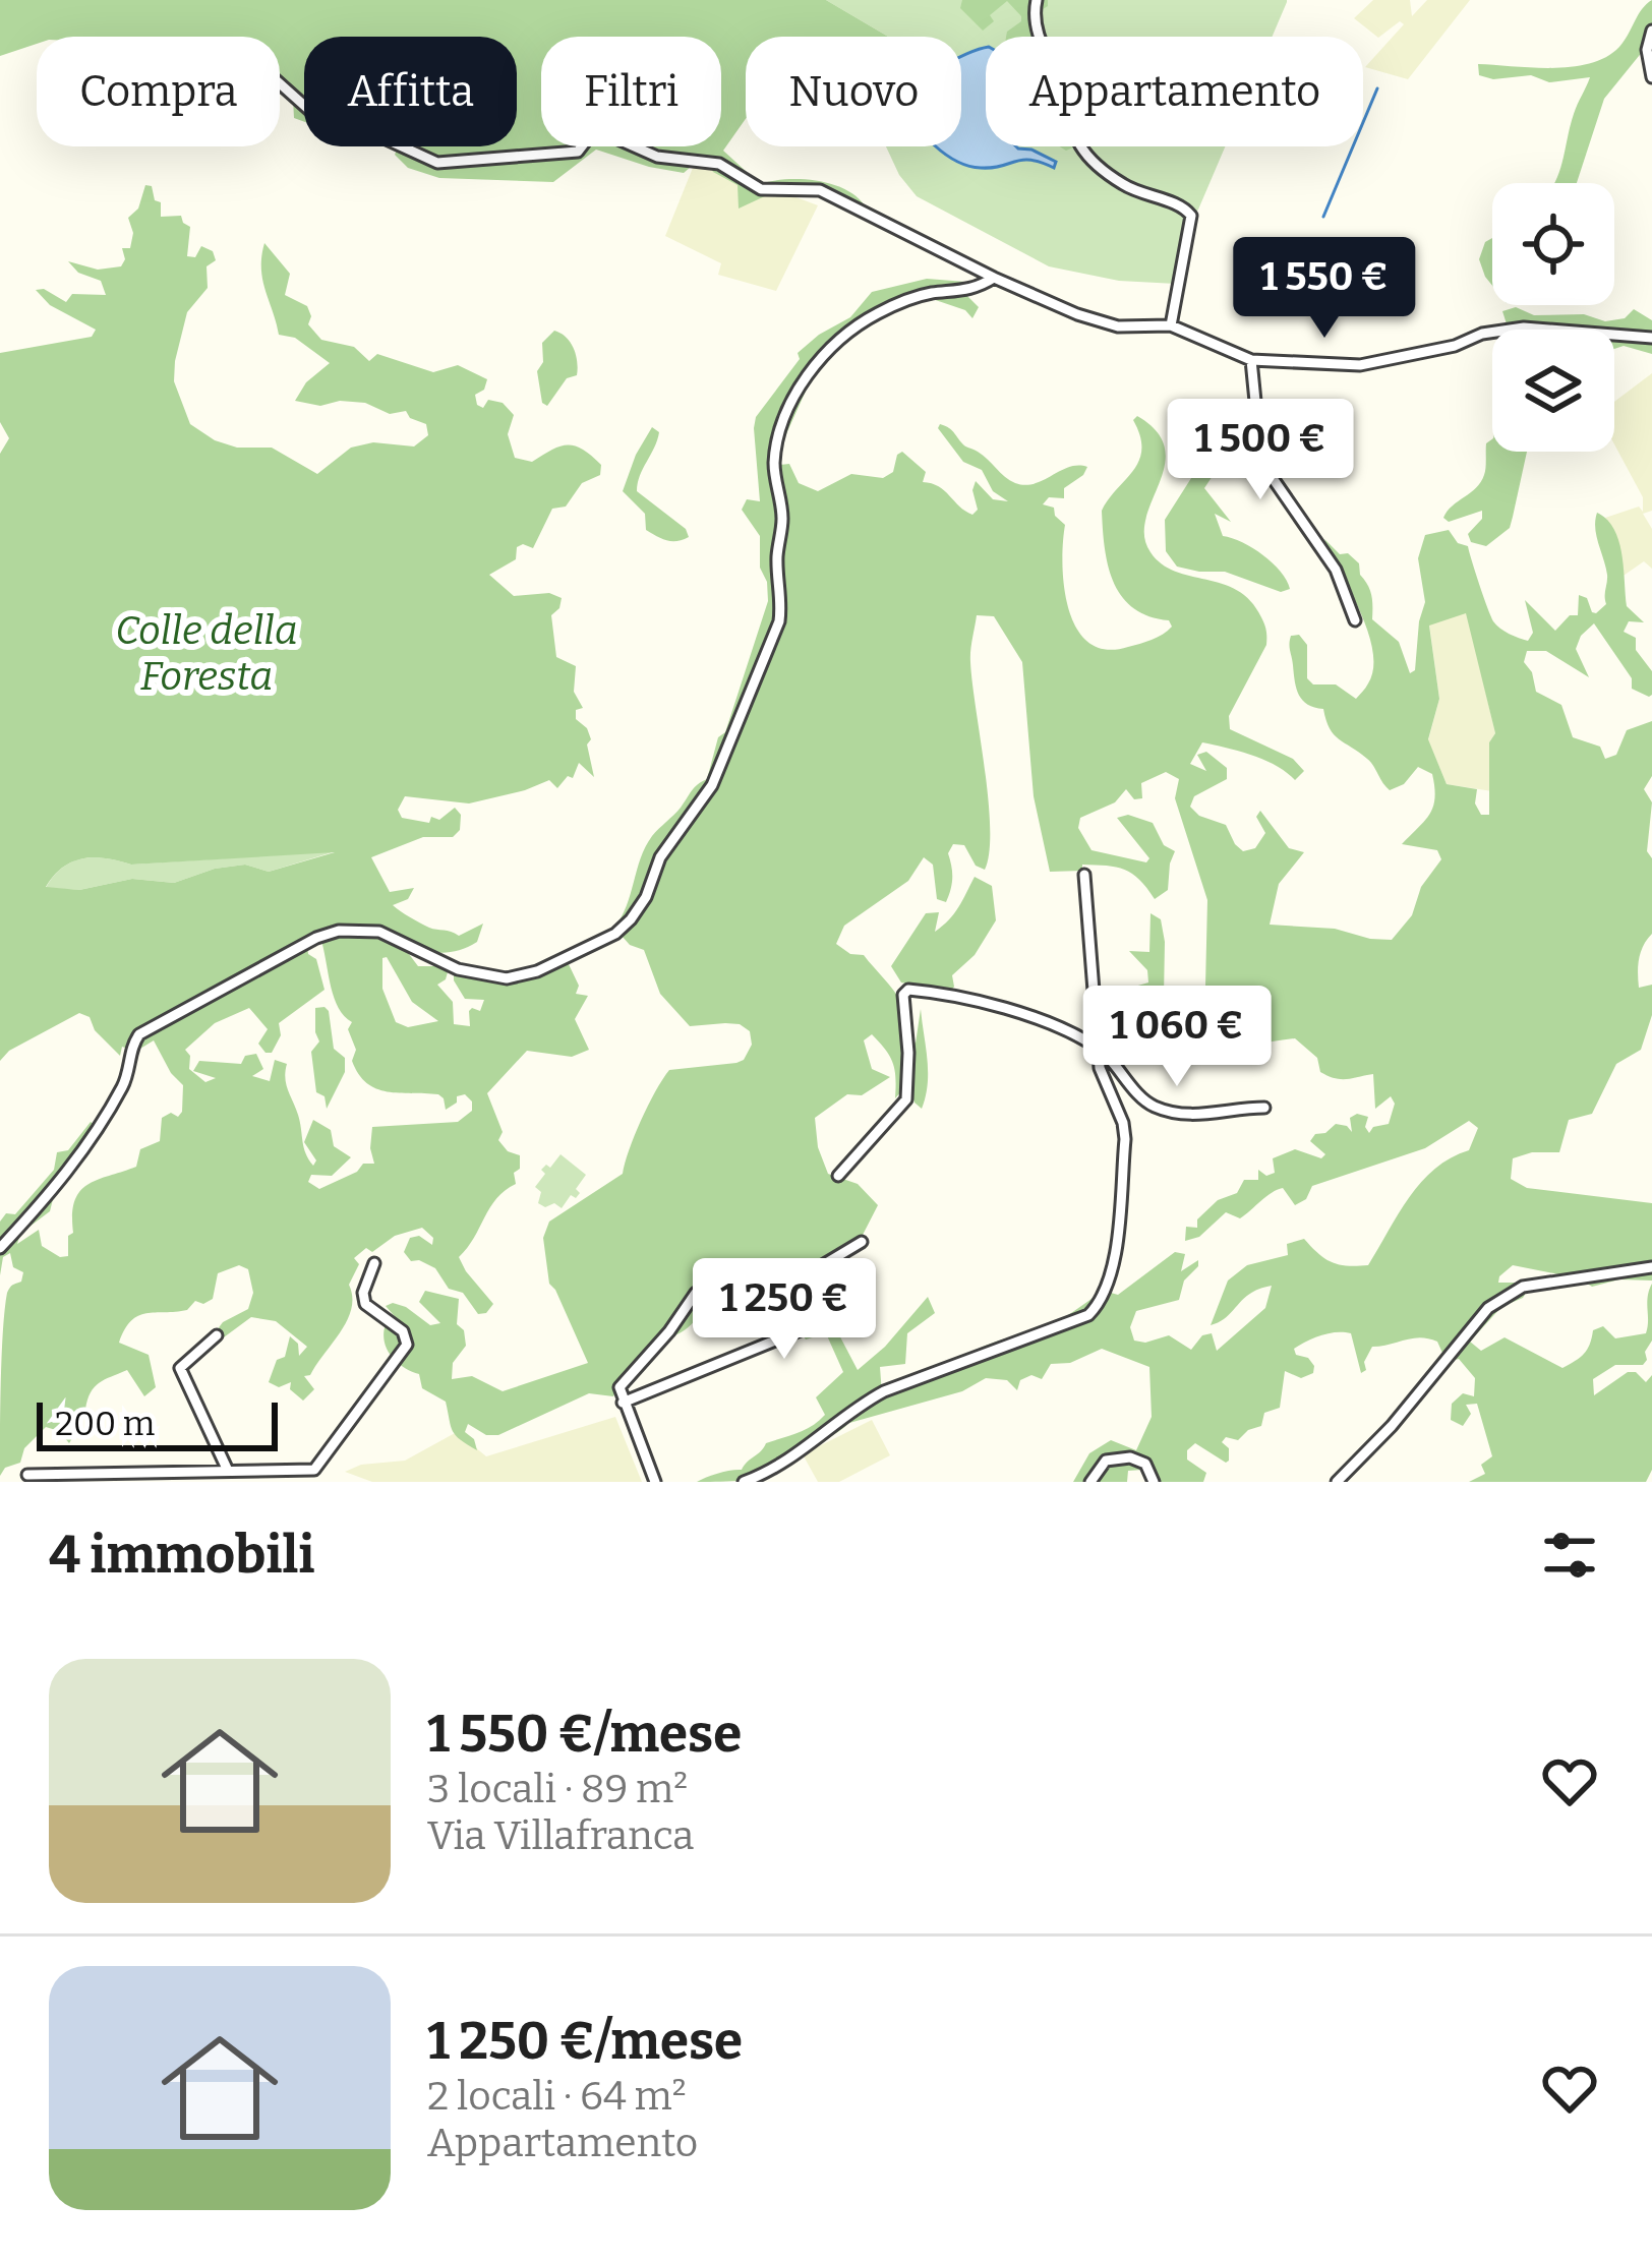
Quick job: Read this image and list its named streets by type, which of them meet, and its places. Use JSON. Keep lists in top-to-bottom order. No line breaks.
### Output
{"parks":["Colle della Foresta"],"scale_bar":"200 m","page":{"chip":["Compra","Affitta","Filtri","Nuovo","Appartamento"],"price":["1 550 €","1 500 €","1 060 €","1 250 €"],"scale":"200 m","heading":"4 immobili","list":[{"name":"1 550 €/mese","note":"3 locali · 89 m² · Via Villafranca"},{"name":"1 250 €/mese","note":"2 locali · 64 m² · Appartamento"}]}}
